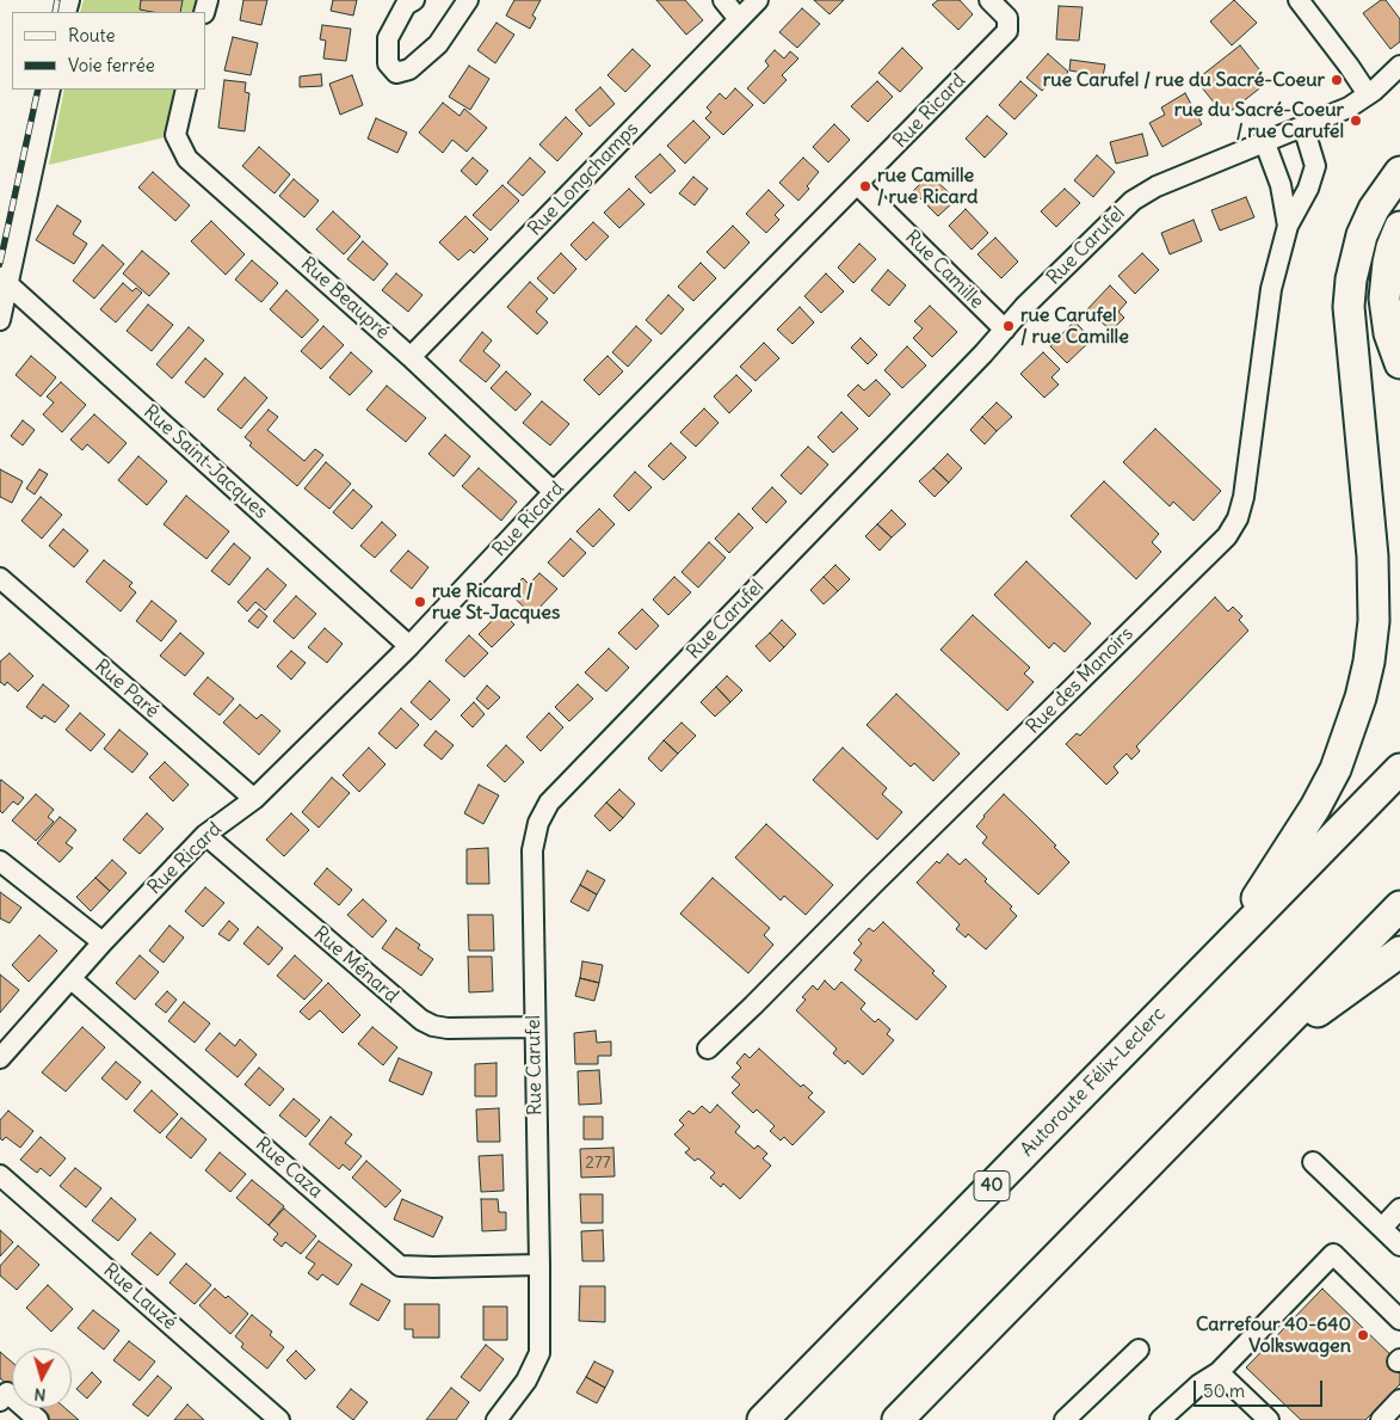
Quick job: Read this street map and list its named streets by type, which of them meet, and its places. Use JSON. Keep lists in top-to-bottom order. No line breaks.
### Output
{"streets":{"highway":["Autoroute Félix-Leclerc","40"],"street":["Rue Ricard","Rue Longchamps","Rue Carufel","Rue Camille","Rue Beaupré","Rue Saint-Jacques","Rue des Manoirs","Rue Paré","Rue Ménard","Rue Caza","Rue Lauzé"]},"crossings":[["Rue Ricard","Rue Camille"],["Rue Ricard","Rue Beaupré"],["Rue Ricard","Rue Saint-Jacques"],["Rue Ricard","Rue Paré"],["Rue Ricard","Rue Ménard"],["Rue Ricard","Rue Caza"],["Rue Longchamps","Rue Beaupré"],["Rue Carufel","Rue Camille"],["Rue Carufel","Rue des Manoirs"],["Rue Carufel","Rue Ménard"],["Rue Carufel","Rue Caza"]],"places":["rue Carufel / rue du Sacré-Coeur","rue du Sacré-Coeur / rue Carufel","rue Camille / rue Ricard","rue Carufel / rue Camille","rue Ricard / rue St-Jacques","Carrefour 40-640 Volkswagen"],"house_numbers":["277"],"legend":["Route","Voie ferrée"],"scale_bar":"50 m","north":"bottom"}
